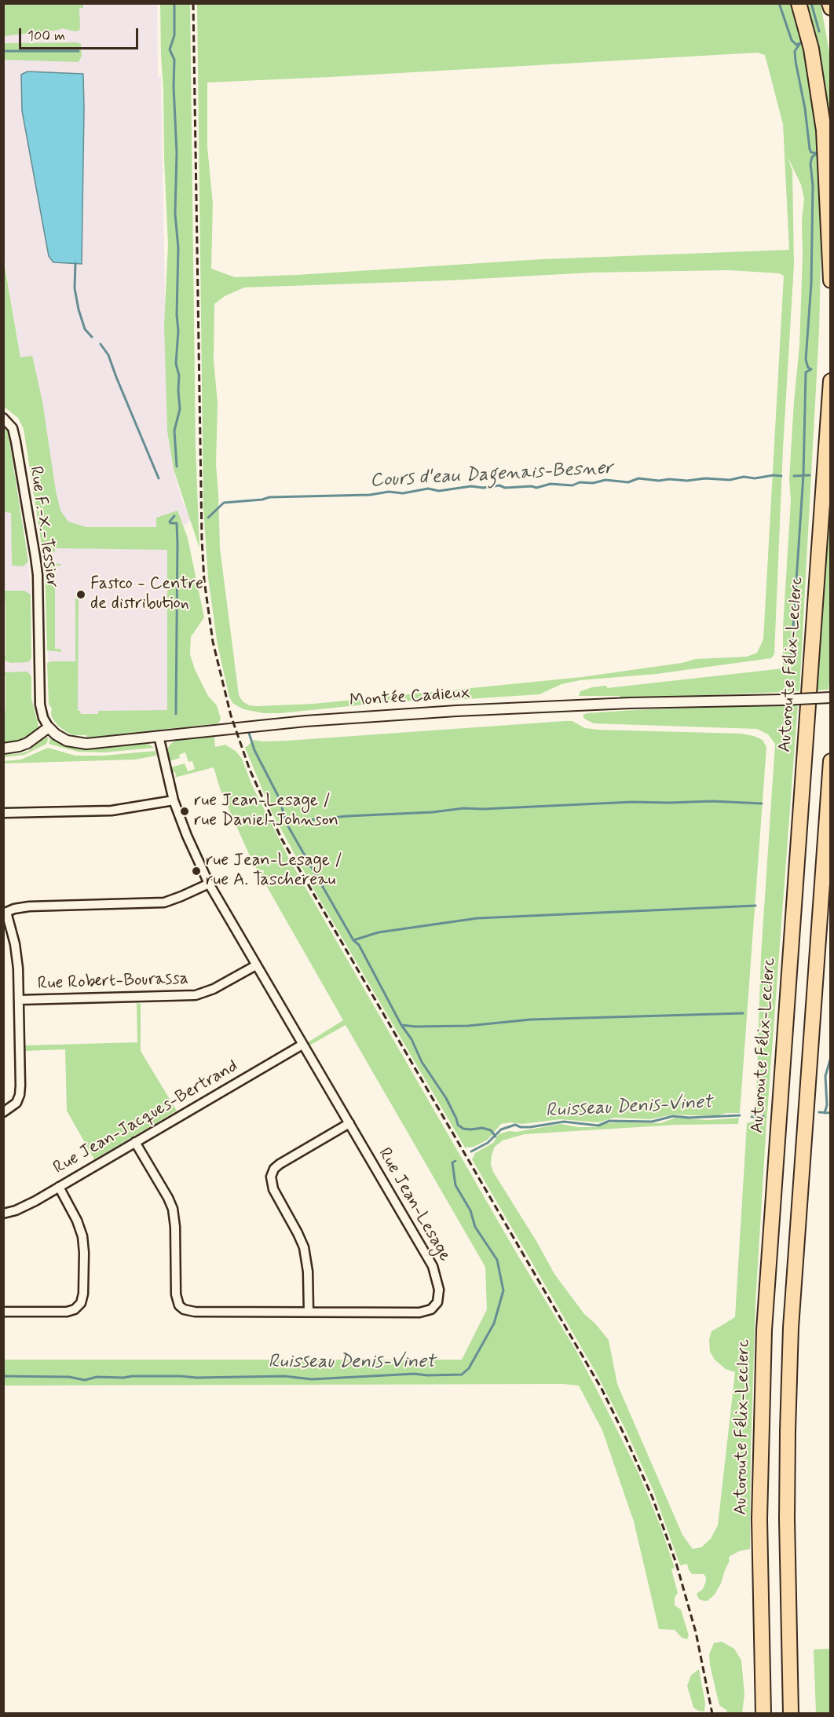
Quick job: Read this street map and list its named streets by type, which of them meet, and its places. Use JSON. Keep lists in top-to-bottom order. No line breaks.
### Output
{"streets":{"highway":["Autoroute Félix-Leclerc"],"street":["Rue F.-X.-Tessier","Montée Cadieux","Rue Robert-Bourassa","Rue Jean-Jacques-Bertrand","Rue Jean-Lesage"]},"crossings":[["Rue F.-X.-Tessier","Montée Cadieux"],["Montée Cadieux","Rue Jean-Lesage"],["Rue Robert-Bourassa","Rue Jean-Lesage"],["Rue Jean-Jacques-Bertrand","Rue Jean-Lesage"]],"water":["Cours d'eau Dagenais-Besner","Ruisseau Denis-Vinet"],"places":["Fastco - Centre de distribution","rue Jean-Lesage / rue Daniel-Johnson","rue Jean-Lesage / rue A. Taschereau"],"scale_bar":"100 m"}
